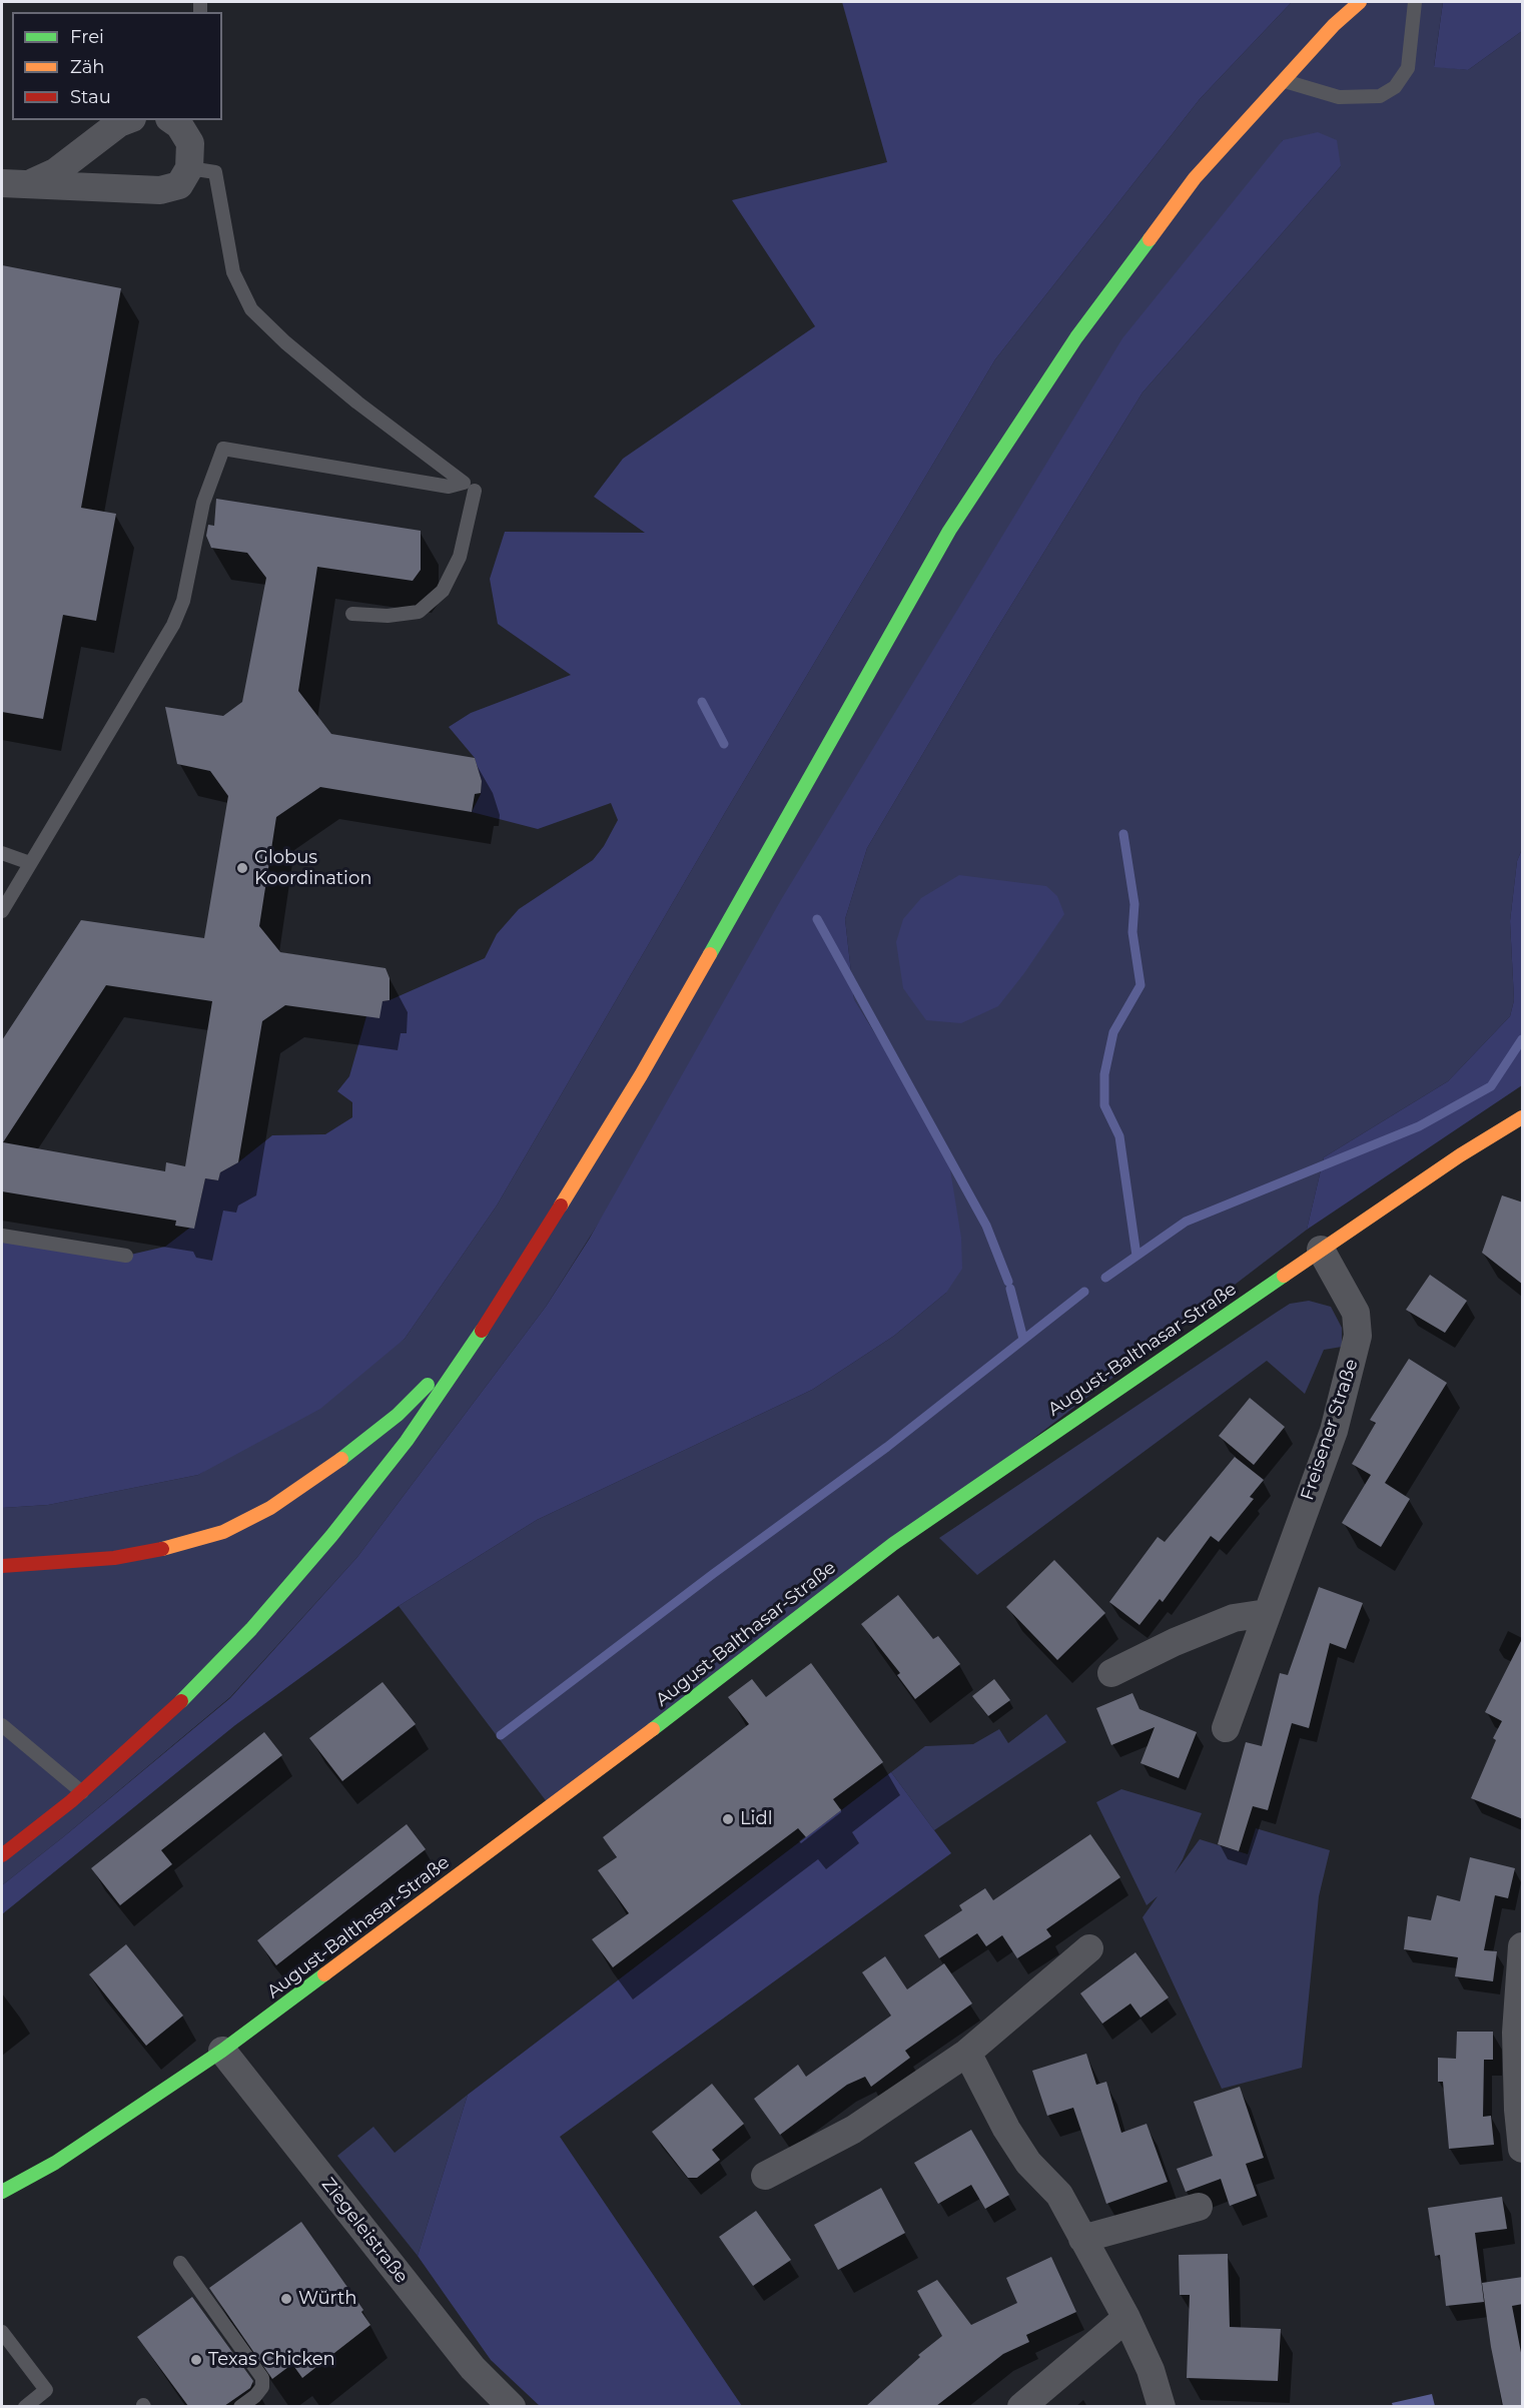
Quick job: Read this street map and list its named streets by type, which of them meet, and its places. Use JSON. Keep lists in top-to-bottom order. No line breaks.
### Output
{"streets":{"main road":["August-Balthasar-Straße"],"street":["Freisener Straße","Ziegeleistraße"]},"crossings":[["August-Balthasar-Straße","Freisener Straße"],["August-Balthasar-Straße","Ziegeleistraße"]],"places":["Globus Koordination","Lidl","Würth","Texas Chicken"],"legend":["Frei","Zäh","Stau"]}
